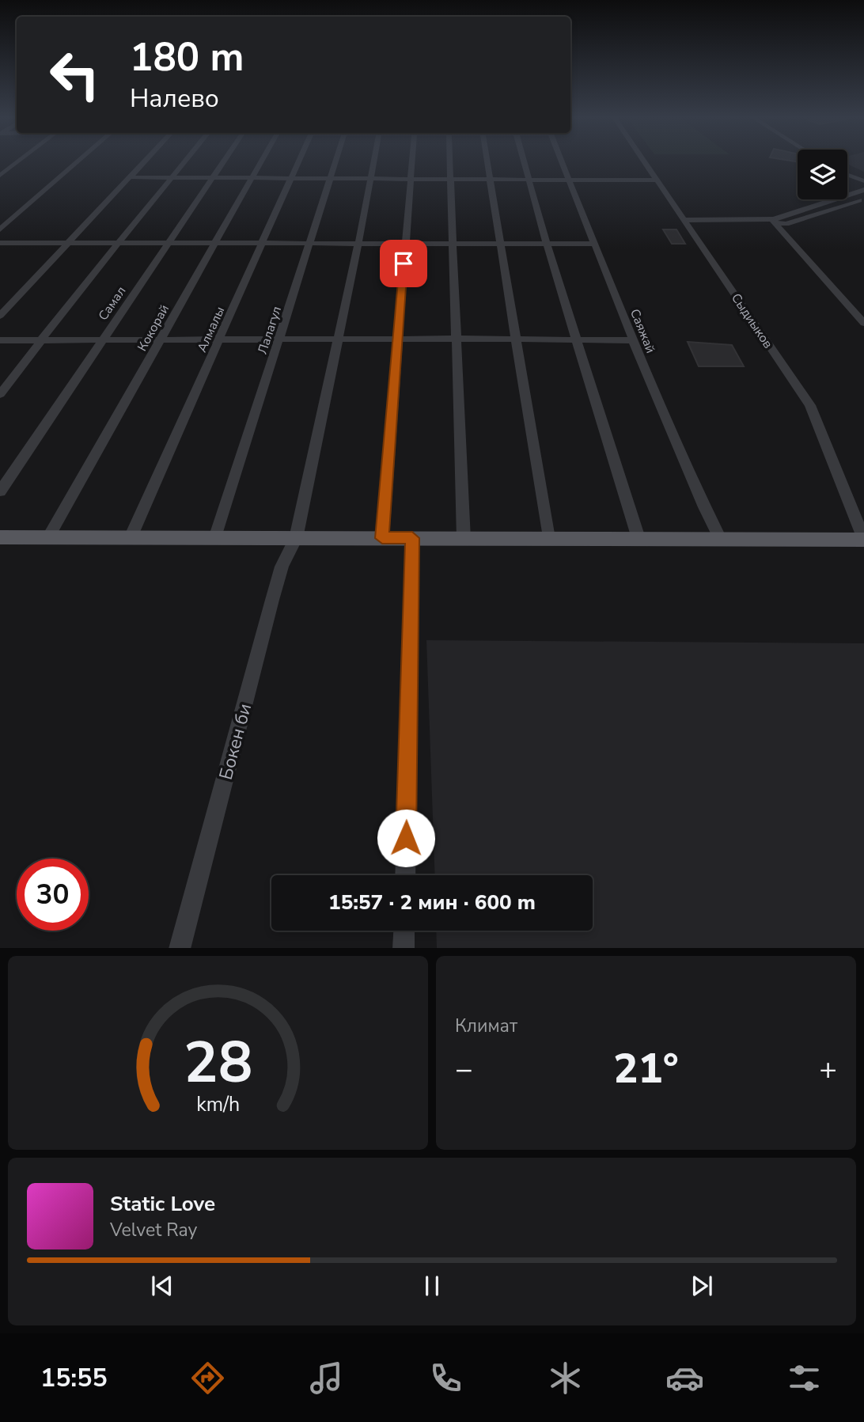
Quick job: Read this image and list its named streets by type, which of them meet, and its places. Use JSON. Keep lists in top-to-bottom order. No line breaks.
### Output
{"streets":{"street":["Самал","Сыдиыков","Кокорай","Алмалы","Лалагул","Саяжай","Бокен би"]},"page":{"turn":["180 m","Налево"],"limit":"30","trip":"15:57 · 2 мин · 600 m","tile":"Климат","heat":["−","21°","+"],"song":["Static Love","Velvet Ray"],"tabs":"15:55","gauge":["28","km/h"]}}
